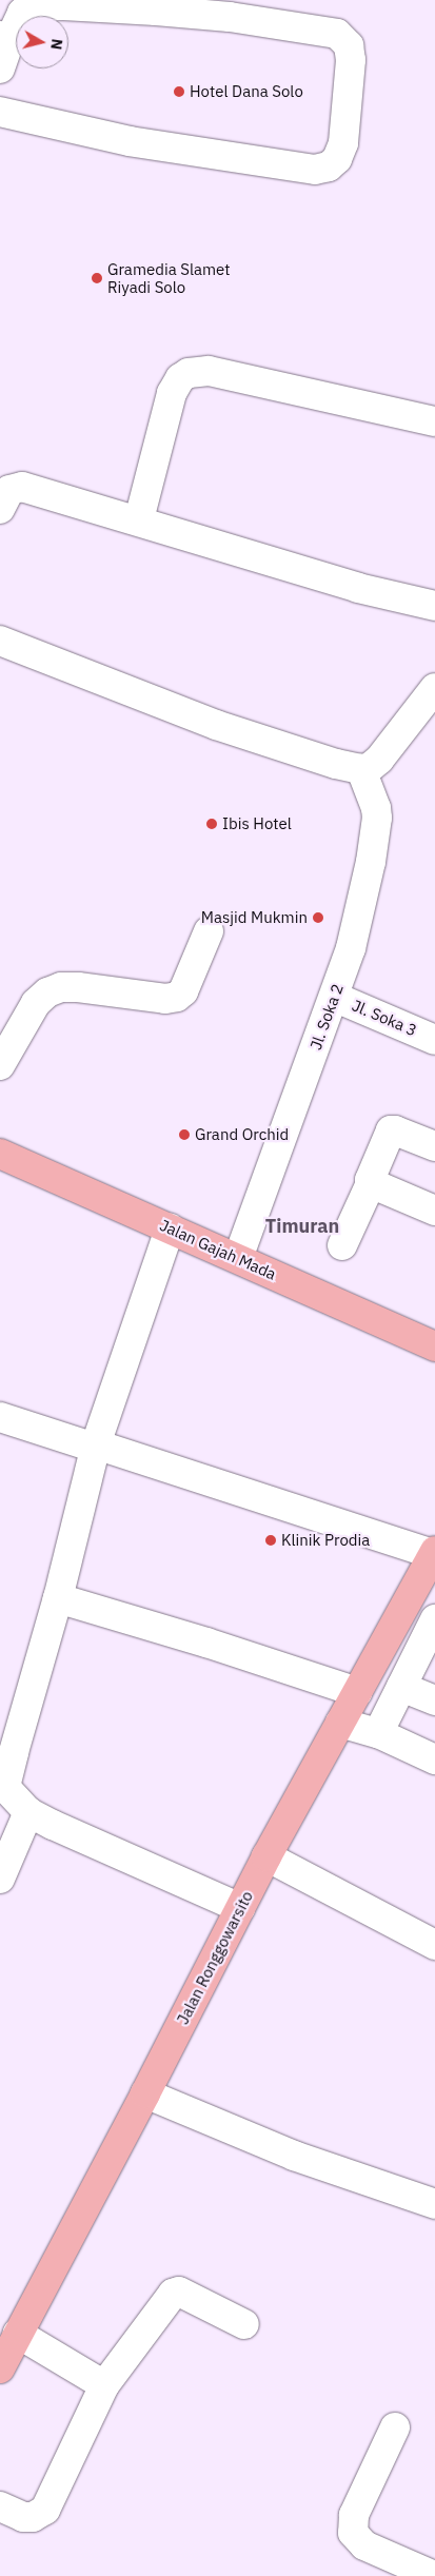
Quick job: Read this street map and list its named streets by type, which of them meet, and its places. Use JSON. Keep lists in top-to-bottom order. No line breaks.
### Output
{"streets":{"main road":["Jalan Gajah Mada","Jalan Ronggowarsito"],"street":["Jl. Soka 2","Jl. Soka 3"]},"crossings":[["Jl. Soka 2","Jl. Soka 3"],["Jl. Soka 2","Jalan Gajah Mada"]],"districts":["Timuran"],"places":["Hotel Dana Solo","Gramedia Slamet Riyadi Solo","Ibis Hotel","Masjid Mukmin","Grand Orchid","Klinik Prodia"],"north":"right"}
